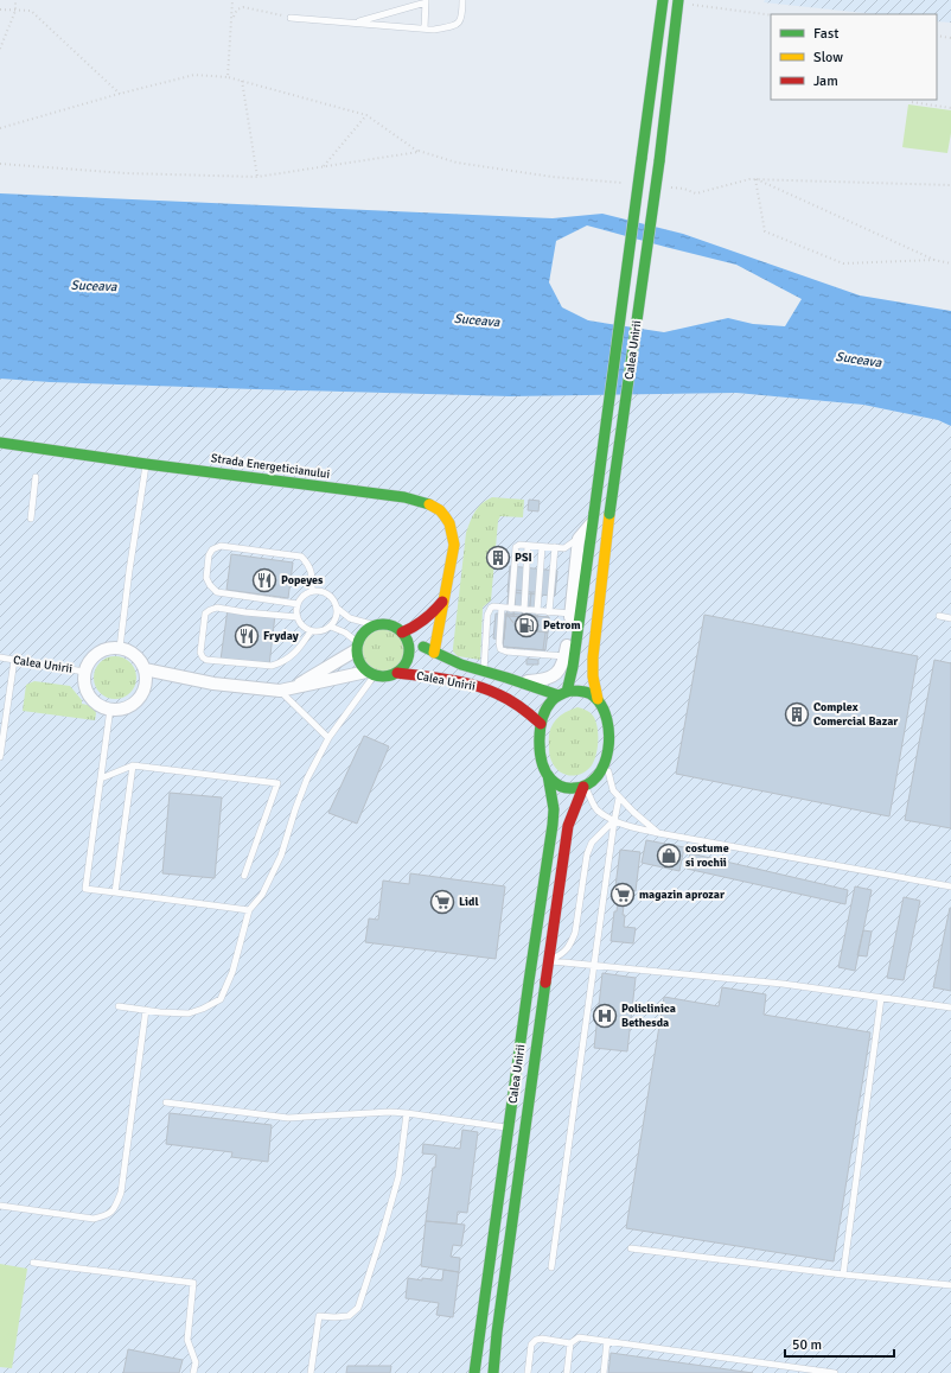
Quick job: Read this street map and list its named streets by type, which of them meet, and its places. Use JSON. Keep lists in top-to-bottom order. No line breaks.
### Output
{"streets":{"main road":["Calea Unirii","Strada Energeticianului"]},"crossings":[["Calea Unirii","Strada Energeticianului"]],"water":["Suceava"],"places":{"building":["PSI","Complex Comercial Bazar"],"restaurant":["Popeyes","Fryday"],"fuel station":["Petrom"],"shop":["costume si rochii"],"supermarket":["magazin aprozar","Lidl"],"hospital":["Policlinica Bethesda"]},"legend":["Fast","Slow","Jam"],"scale_bar":"50 m"}
